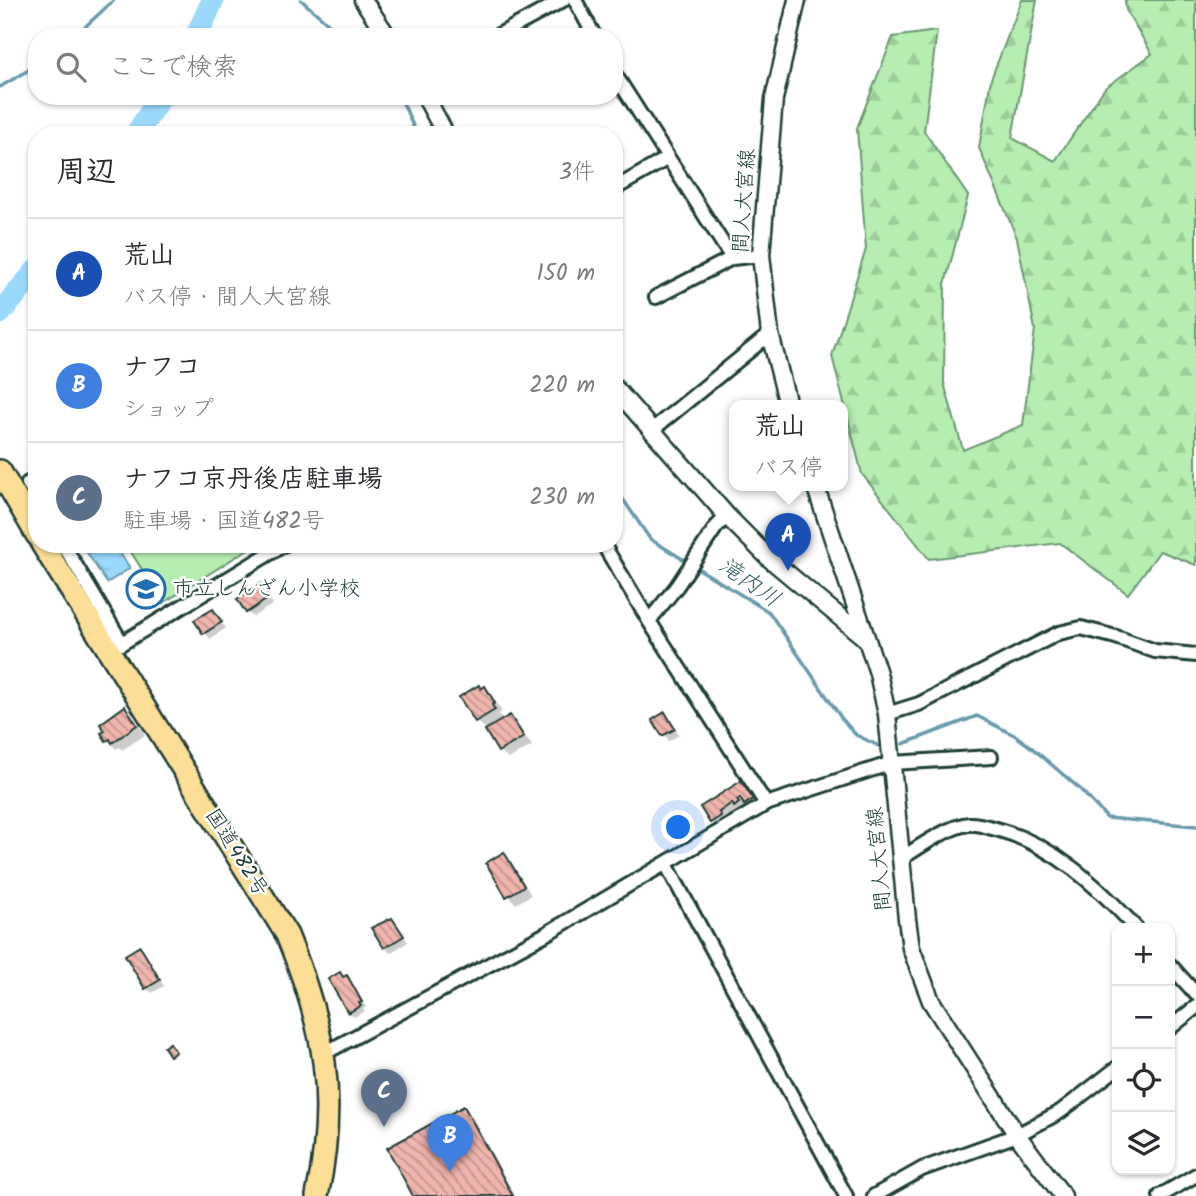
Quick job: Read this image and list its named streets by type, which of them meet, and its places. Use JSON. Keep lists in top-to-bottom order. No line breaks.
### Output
{"streets":{"highway":["国道482号"],"main road":["間人大宮線"]},"water":["滝内川"],"places":{"school or university":["市立しんざん小学校"]},"page":{"search":"ここで検索","heading":["周辺","3件"],"list":[{"mark":"A","name":"荒山","note":"バス停 · 間人大宮線","value":"150 m"},{"mark":"B","name":"ナフコ","note":"ショップ","value":"220 m"},{"mark":"C","name":"ナフコ京丹後店駐車場","note":"駐車場 · 国道482号","value":"230 m"}],"popup":["荒山","バス停"],"pins":["A","C","B"],"map_buttons":["+","−"]}}
